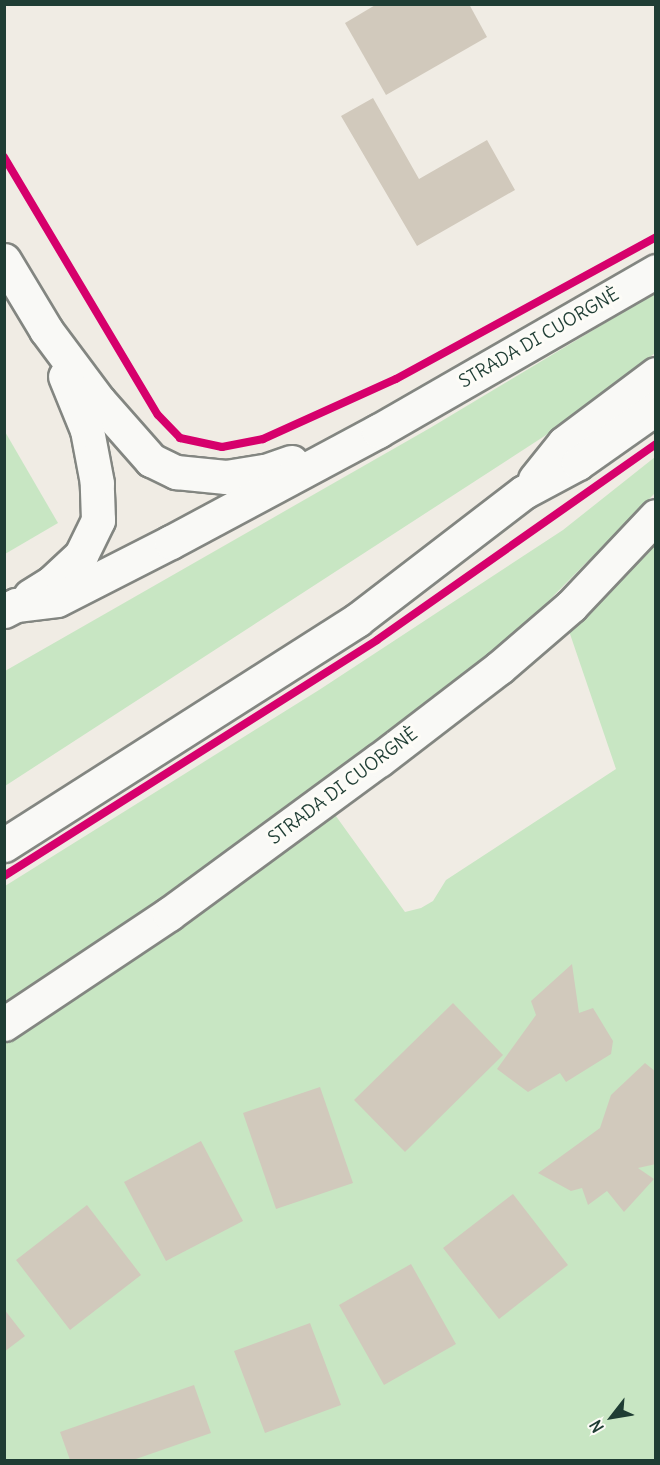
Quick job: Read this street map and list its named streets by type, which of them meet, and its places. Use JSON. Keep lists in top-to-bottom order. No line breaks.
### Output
{"streets":{"street":["STRADA DI CUORGNÈ"]},"north":"bottom left"}
